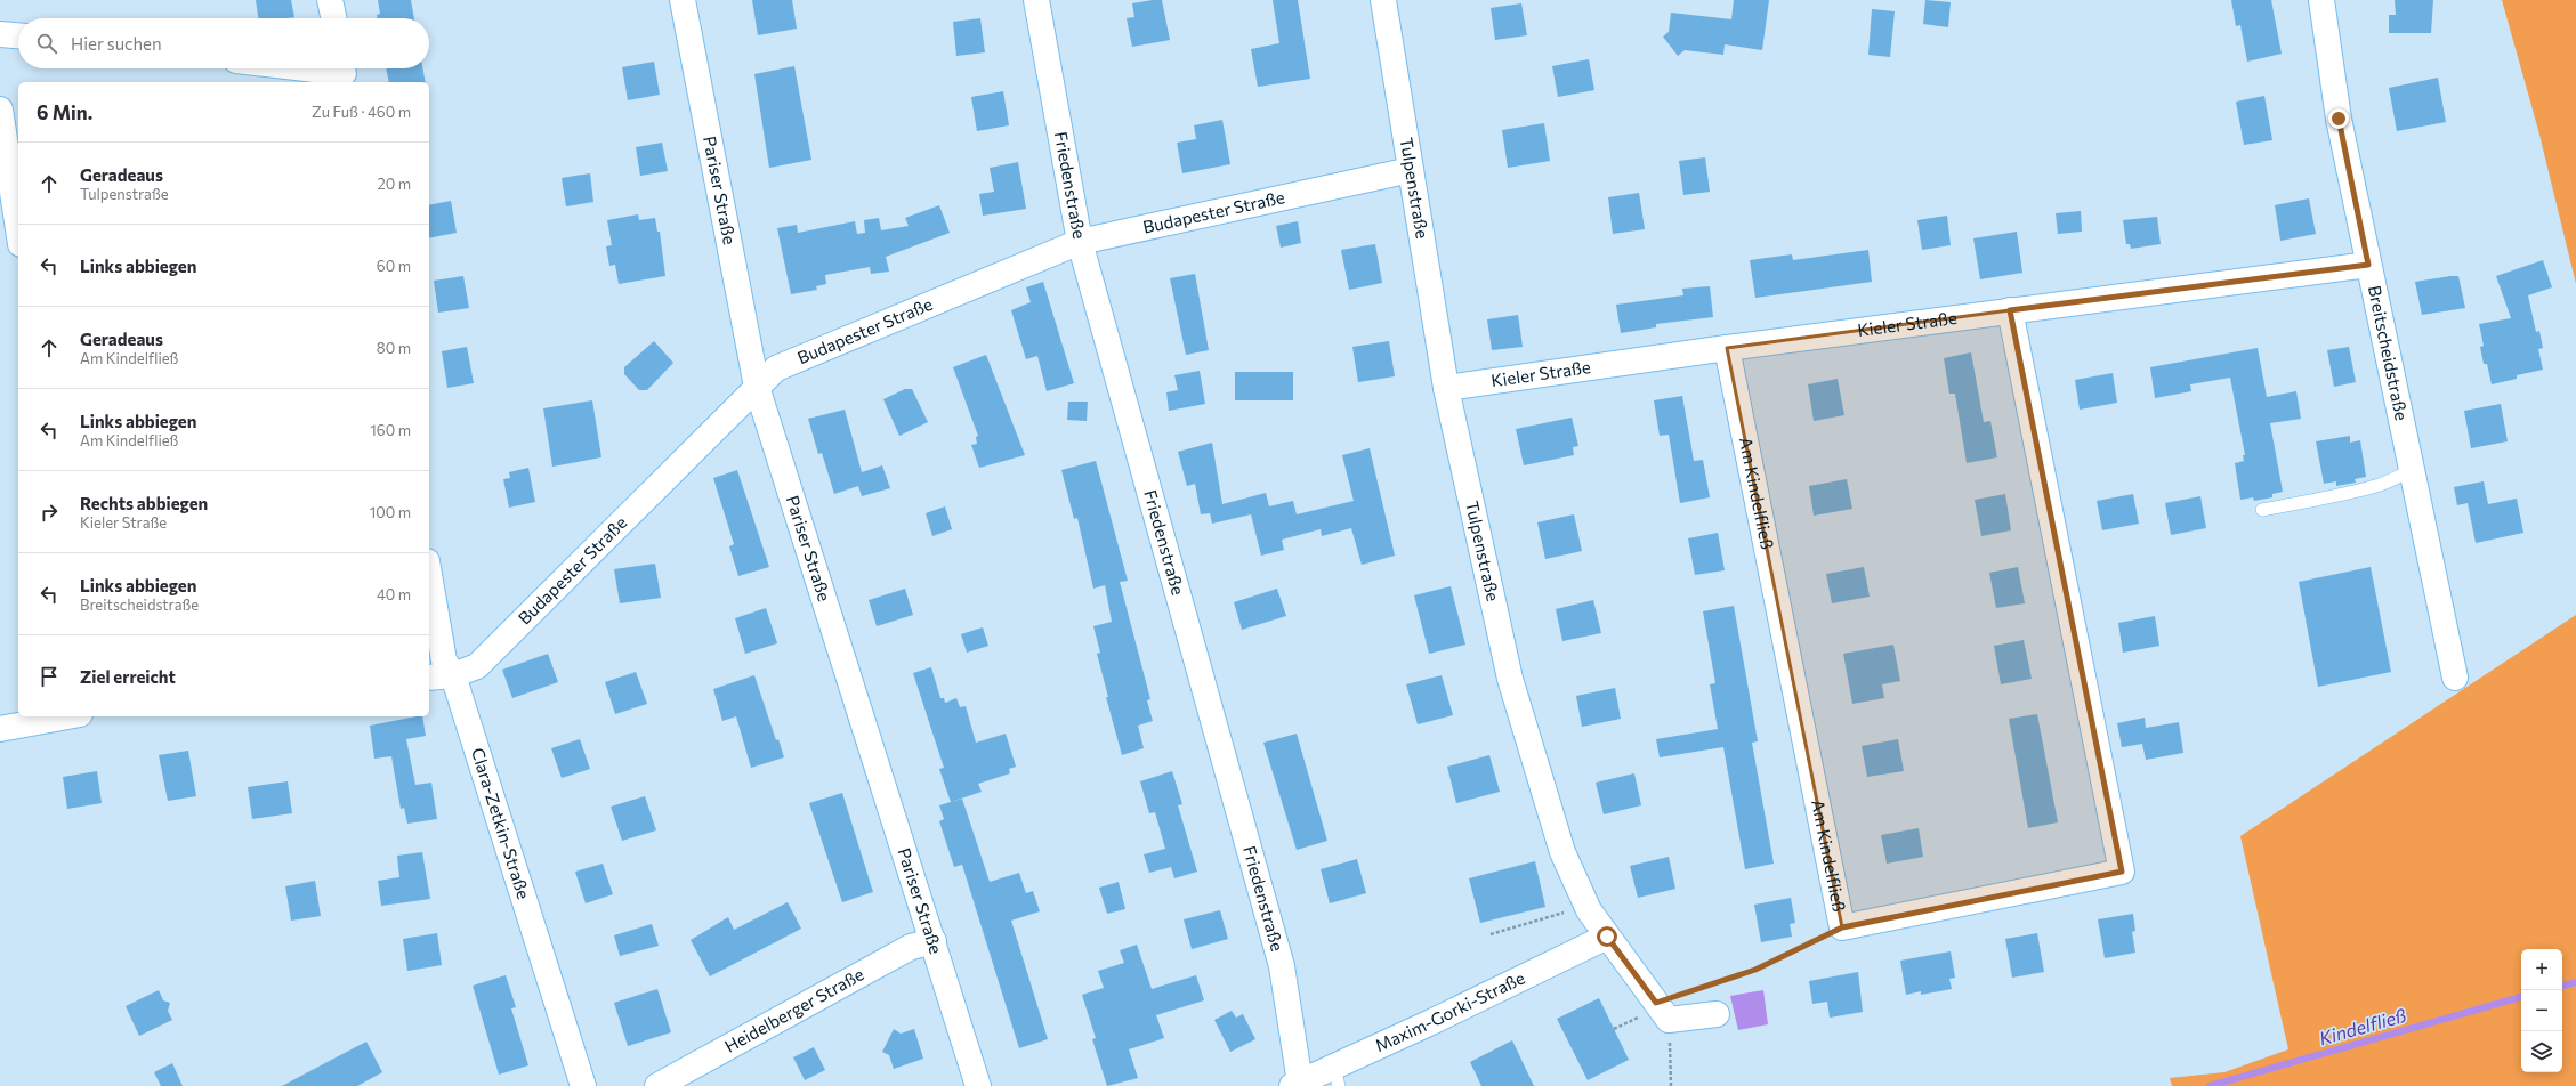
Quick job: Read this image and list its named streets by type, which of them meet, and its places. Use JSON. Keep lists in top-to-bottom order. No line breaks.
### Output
{"streets":{"street":["Friedenstraße","Tulpenstraße","Pariser Straße","Budapester Straße","Kieler Straße","Breitscheidstraße","Am Kindelfließ","Clara-Zetkin-Straße","Heidelberger Straße","Maxim-Gorki-Straße"]},"crossings":[["Friedenstraße","Budapester Straße"],["Friedenstraße","Maxim-Gorki-Straße"],["Tulpenstraße","Budapester Straße"],["Tulpenstraße","Kieler Straße"],["Tulpenstraße","Maxim-Gorki-Straße"],["Pariser Straße","Budapester Straße"],["Pariser Straße","Heidelberger Straße"],["Budapester Straße","Clara-Zetkin-Straße"],["Kieler Straße","Breitscheidstraße"],["Kieler Straße","Am Kindelfließ"]],"water":["Kindelfließ"],"page":{"search":"Hier suchen","heading":["6 Min.","Zu Fuß · 460 m"],"list":[["Geradeaus","Tulpenstraße","20 m"],["Links abbiegen","60 m"],["Geradeaus","Am Kindelfließ","80 m"],["Links abbiegen","Am Kindelfließ","160 m"],["Rechts abbiegen","Kieler Straße","100 m"],["Links abbiegen","Breitscheidstraße","40 m"],"Ziel erreicht"],"map_buttons":["+","−"]}}
